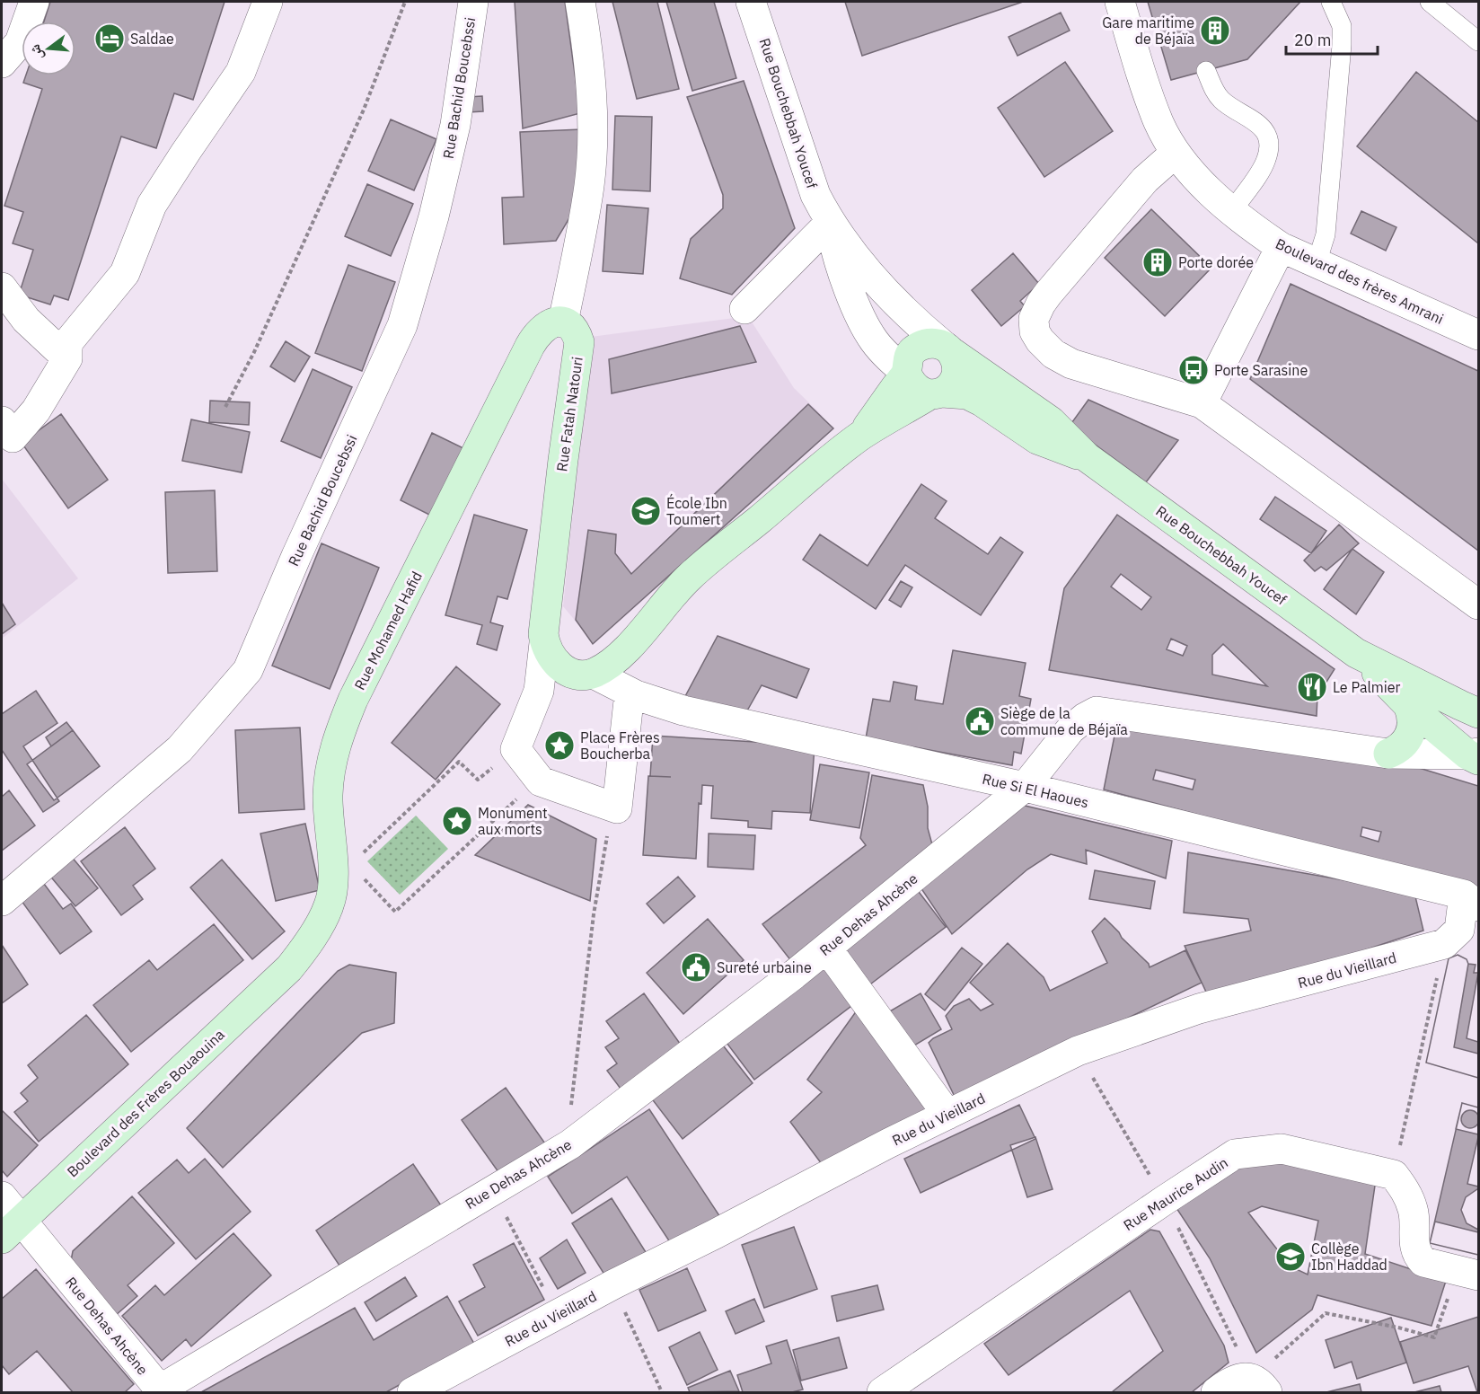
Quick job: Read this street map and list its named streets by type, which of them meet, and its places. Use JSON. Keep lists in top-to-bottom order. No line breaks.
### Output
{"streets":{"main road":["Rue Bouchebbah Youcef","Rue Fatah Natouri","Rue Mohamed Hafid","Boulevard des Frères Bouaouina"],"street":["Rue Bachid Boucebssi","Boulevard des frères Amrani","Rue Si El Haoues","Rue Dehas Ahcène","Rue du Vieillard","Rue Maurice Audin"]},"crossings":[["Rue Bouchebbah Youcef","Rue Dehas Ahcène"],["Rue Fatah Natouri","Rue Mohamed Hafid"],["Rue Mohamed Hafid","Boulevard des Frères Bouaouina"],["Rue Si El Haoues","Rue Dehas Ahcène"],["Rue Dehas Ahcène","Boulevard des Frères Bouaouina"]],"places":{"building":["Gare maritime de Béjaïa","Porte dorée"],"hotel":["Saldae"],"bus stop":["Porte Sarasine"],"school or university":["École Ibn Toumert","Collège Ibn Haddad"],"restaurant":["Le Palmier"],"public building":["Siège de la commune de Béjaïa","Sureté urbaine"],"place":["Place Frères Boucherba","Monument aux morts"]},"scale_bar":"20 m","north":"left"}
